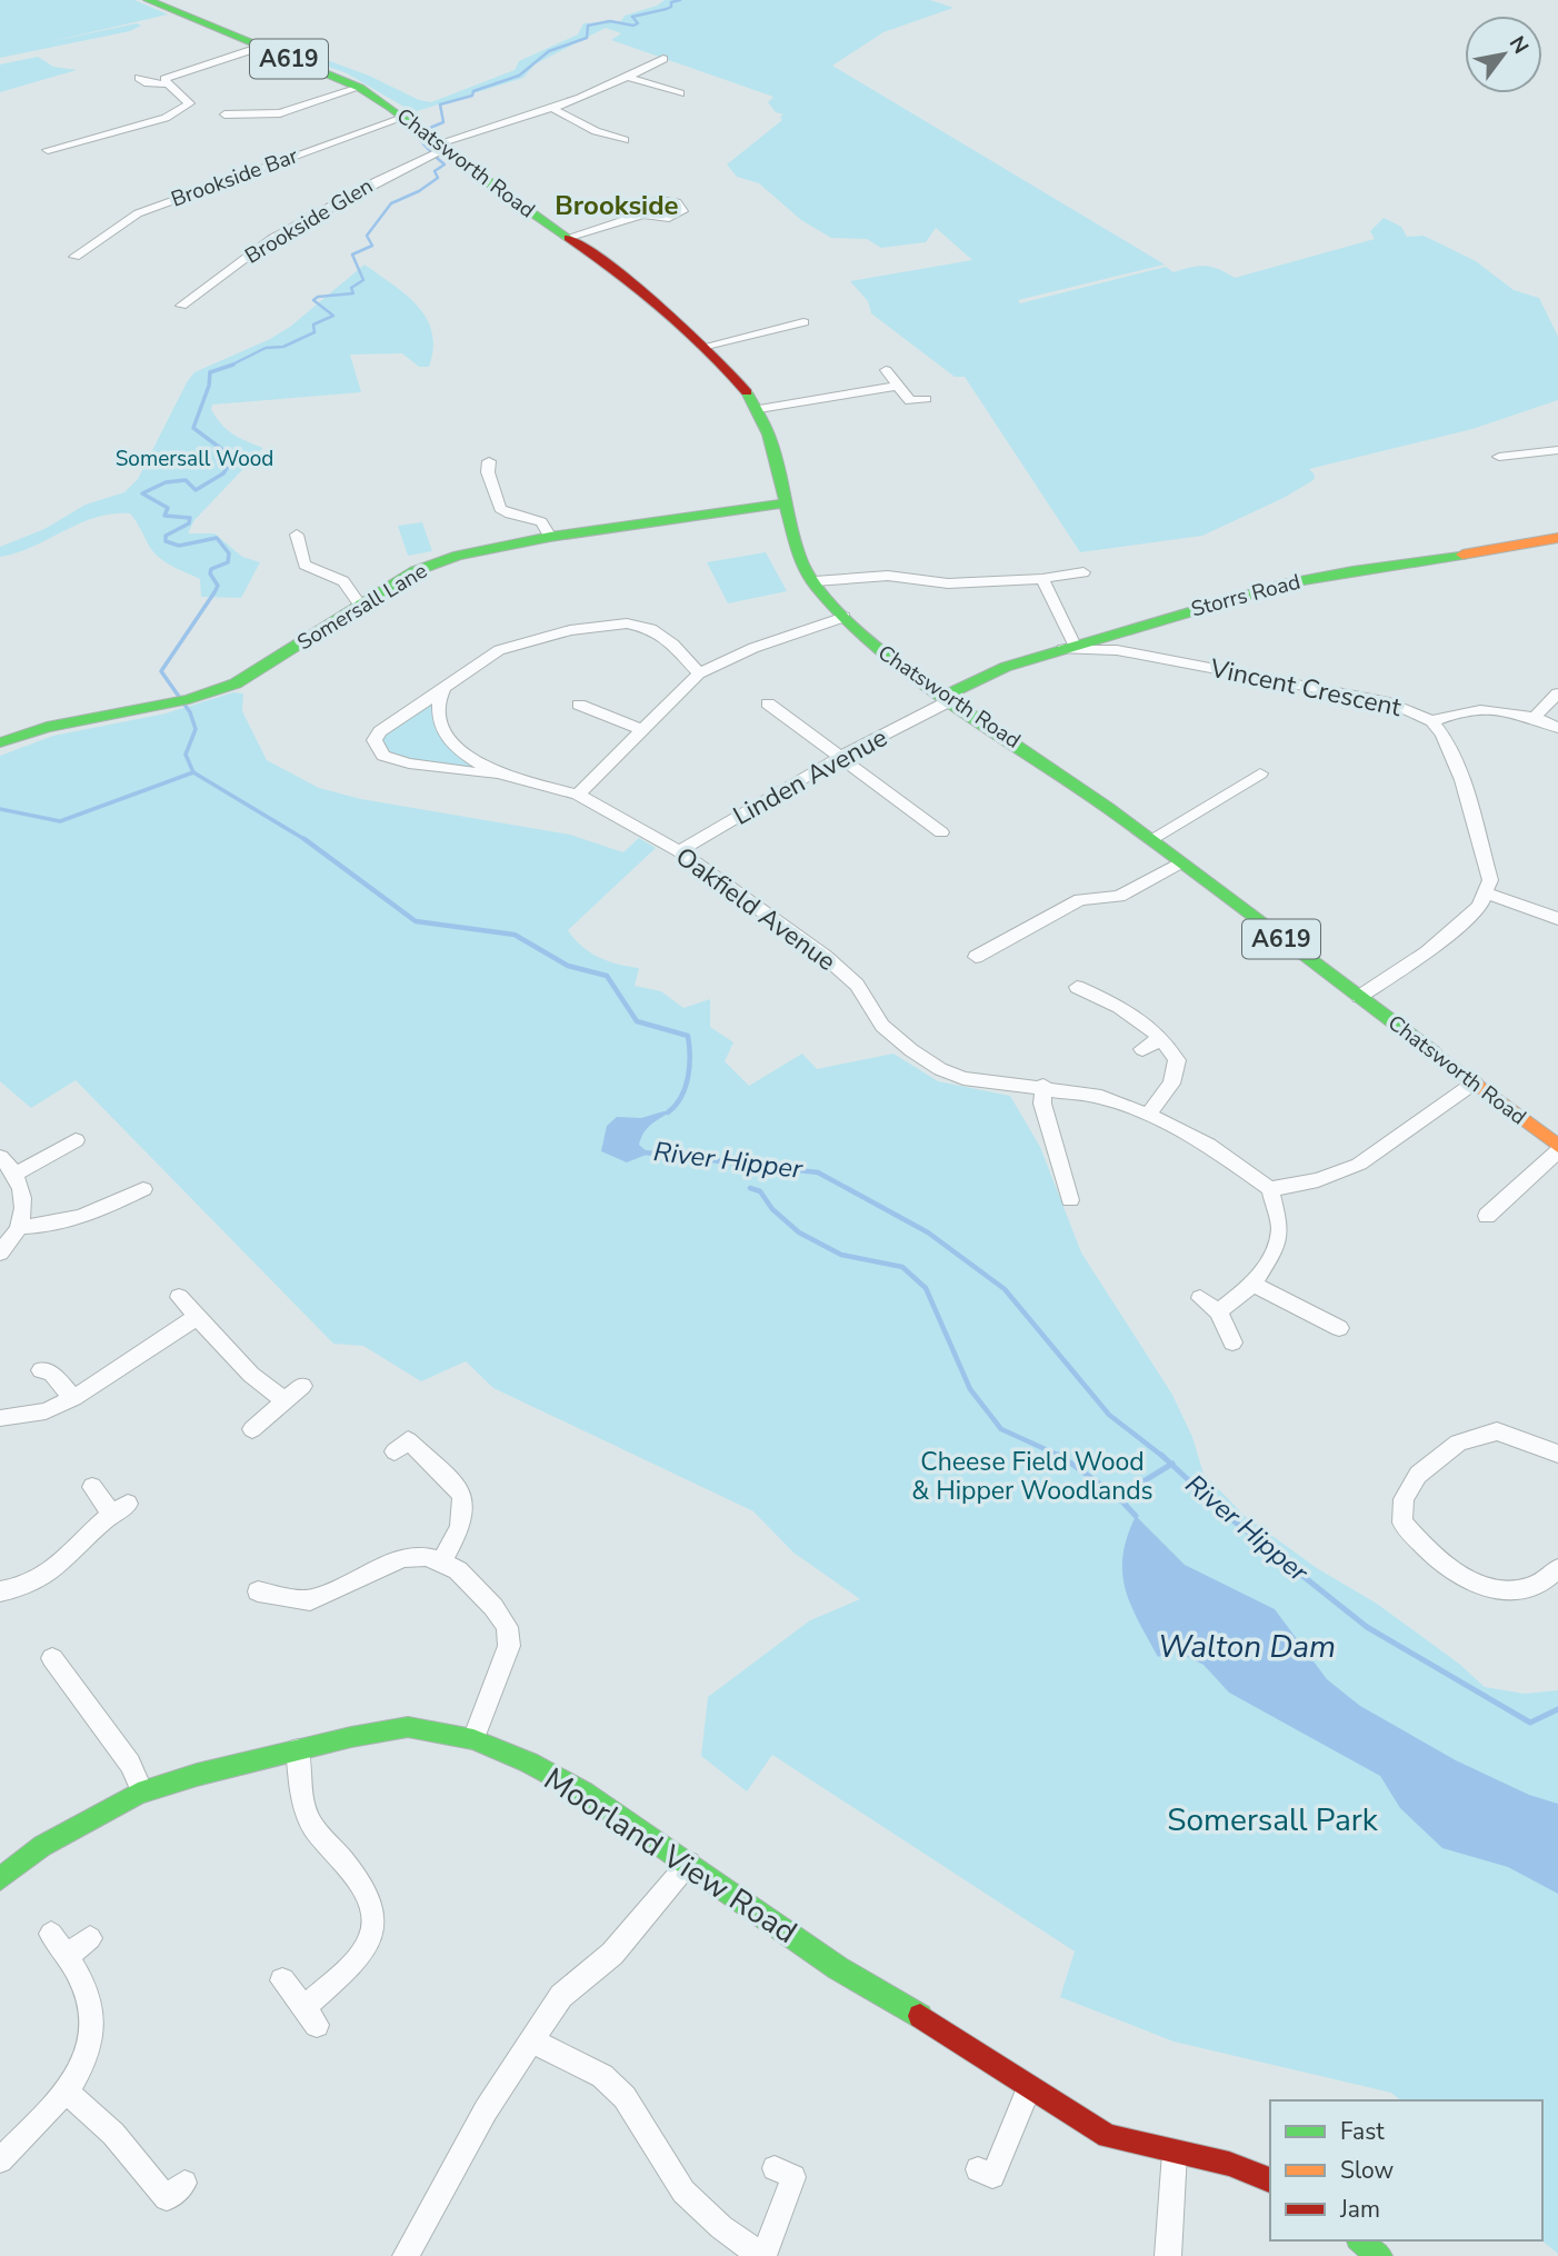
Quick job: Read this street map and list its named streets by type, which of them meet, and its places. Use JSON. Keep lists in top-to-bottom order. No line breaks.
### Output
{"streets":{"main road":["A619","Chatsworth Road","Storrs Road","Somersall Lane","Moorland View Road"],"street":["Brookside Bar","Brookside Glen","Vincent Crescent","Linden Avenue","Oakfield Avenue"]},"crossings":[["Chatsworth Road","Brookside Bar"],["Chatsworth Road","Brookside Glen"],["Chatsworth Road","Storrs Road"],["Chatsworth Road","Somersall Lane"],["Chatsworth Road","Linden Avenue"],["Storrs Road","Vincent Crescent"],["Storrs Road","Linden Avenue"],["Linden Avenue","Oakfield Avenue"]],"districts":["Brookside"],"water":["River Hipper","Walton Dam"],"parks":["Somersall Wood","Cheese Field Wood & Hipper Woodlands","Somersall Park"],"legend":["Fast","Slow","Jam"],"north":"top right"}
